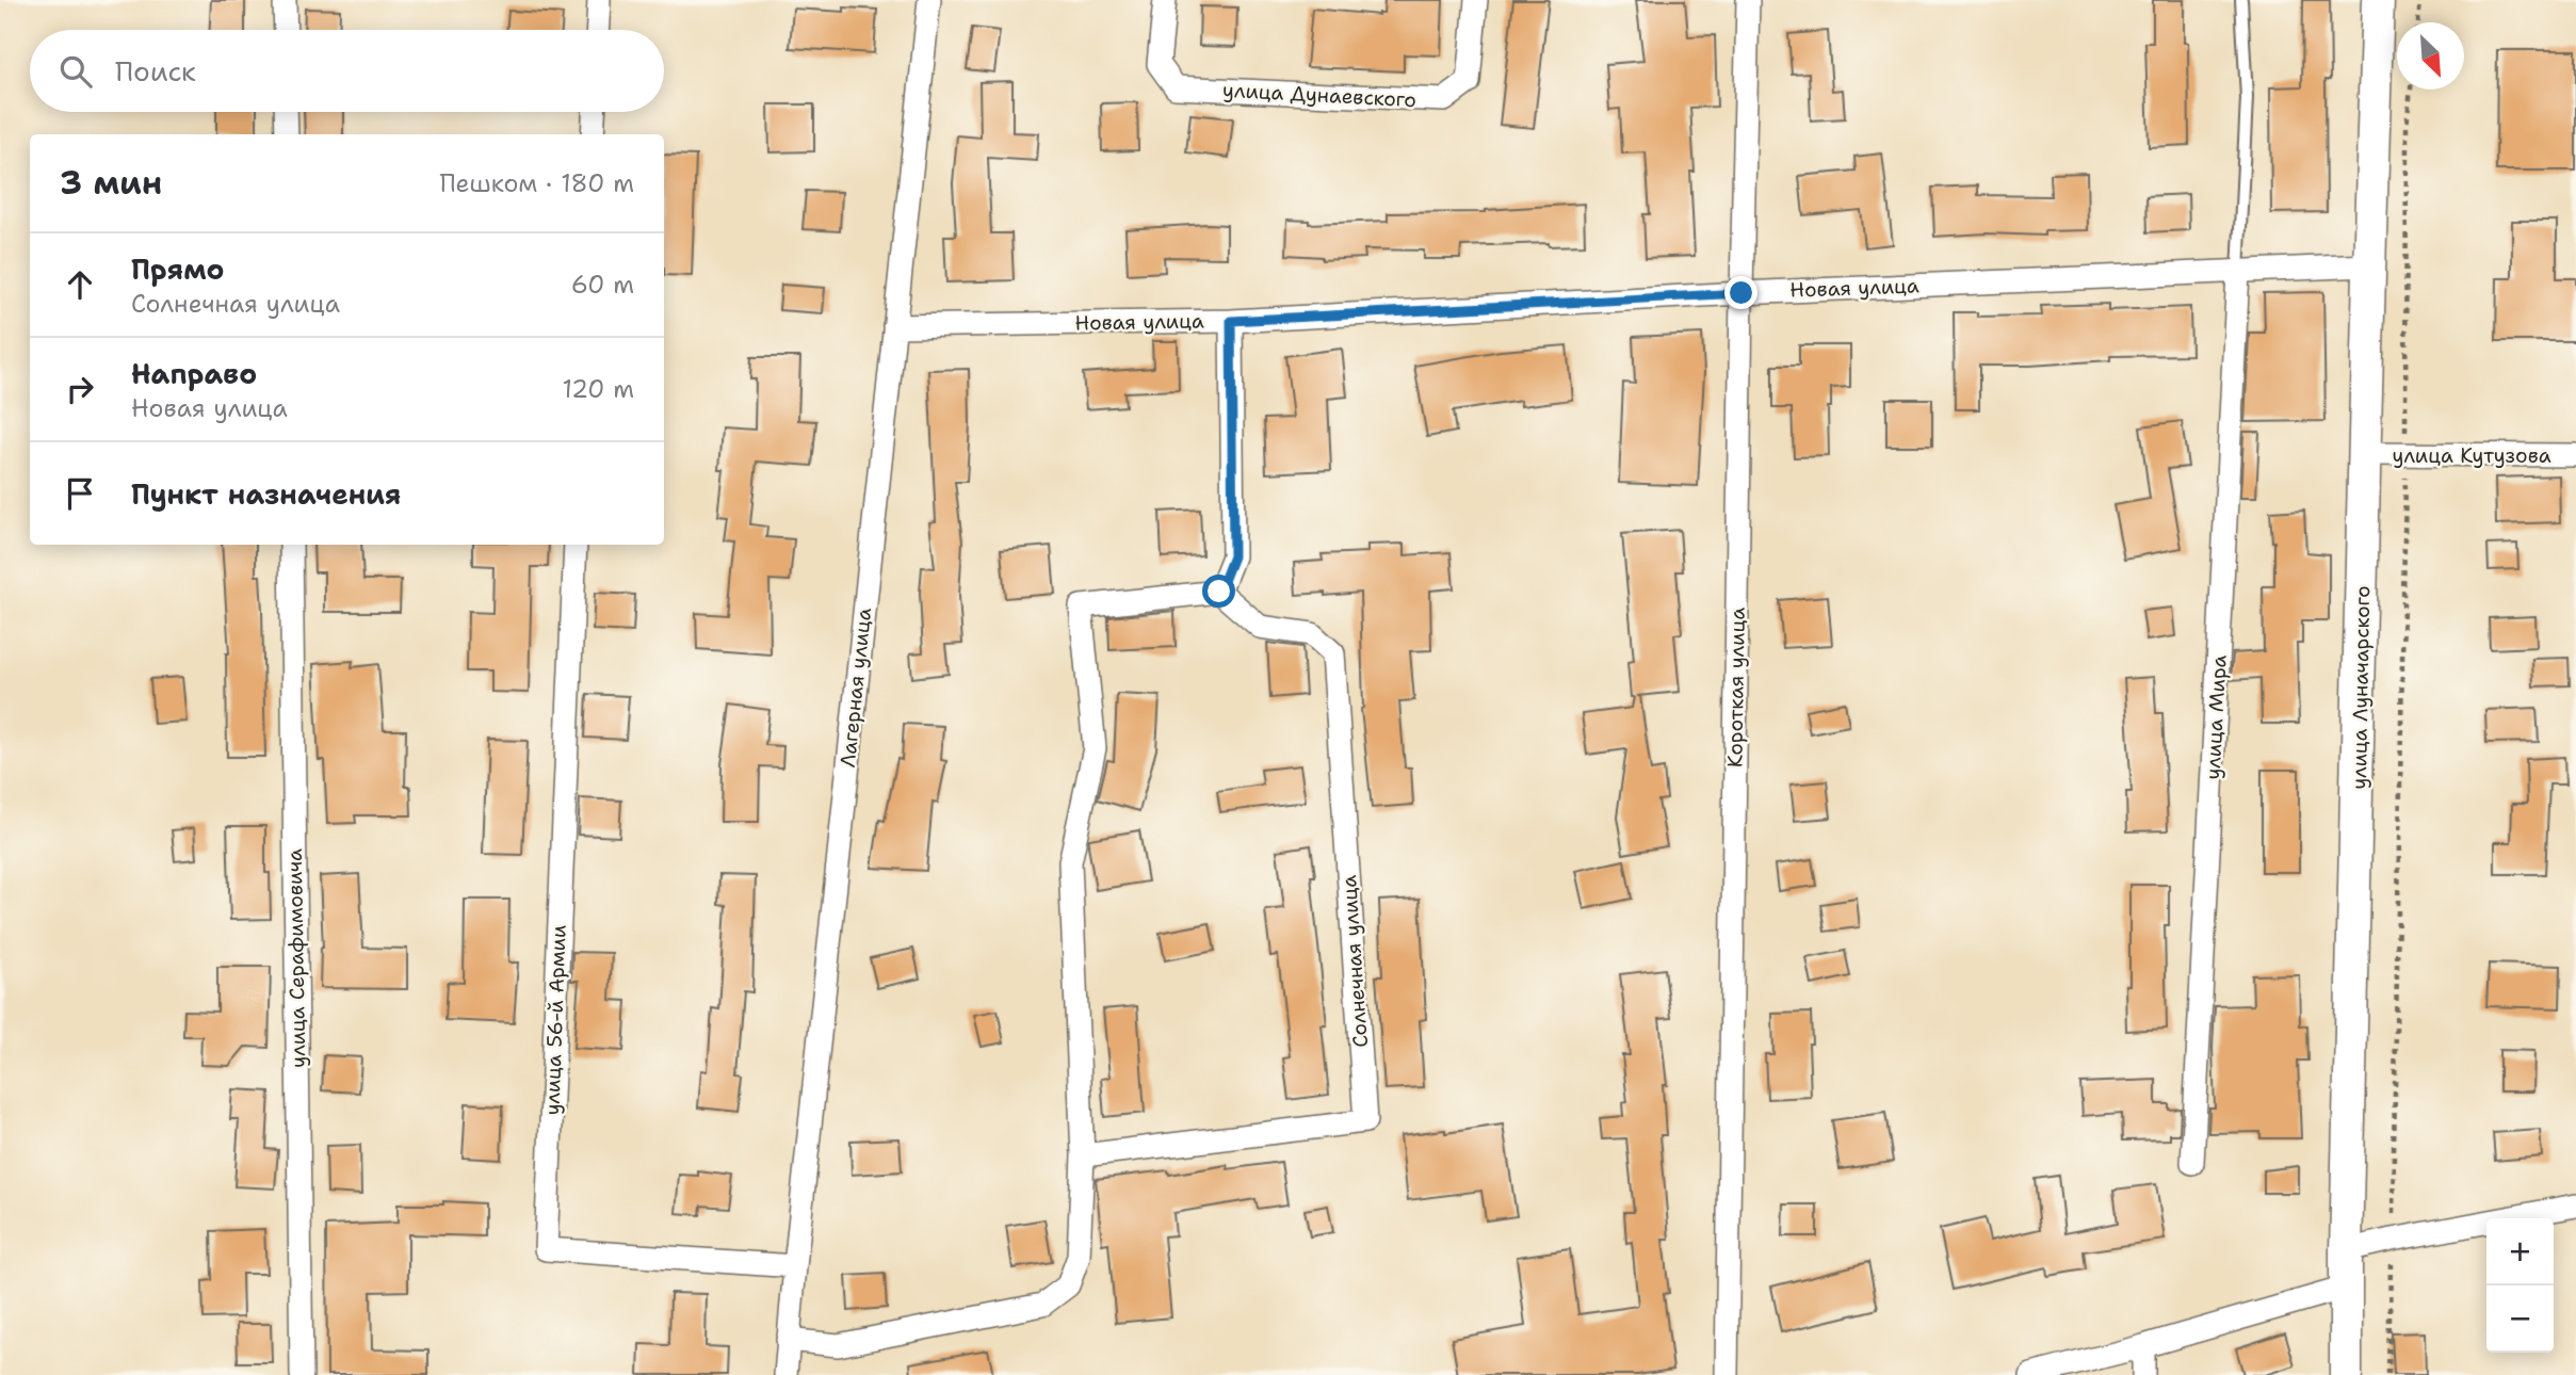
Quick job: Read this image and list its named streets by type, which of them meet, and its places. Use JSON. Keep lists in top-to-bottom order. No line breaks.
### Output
{"streets":{"main road":["улица Луначарского"],"street":["улица Дунаевского","Новая улица","улица Кутузова","Лагерная улица","Короткая улица","улица Мира","улица Серафимовича","Солнечная улица","улица 56-й Армии"]},"crossings":[["Новая улица","Лагерная улица"],["Новая улица","Короткая улица"],["Новая улица","улица Луначарского"],["Новая улица","улица Мира"],["улица Кутузова","улица Луначарского"],["Лагерная улица","улица 56-й Армии"]],"north":"bottom right","page":{"search":"Поиск","heading":["3 мин","Пешком · 180 m"],"list":[["Прямо","Солнечная улица","60 m"],["Направо","Новая улица","120 m"],"Пункт назначения"],"map_buttons":["+","−"]}}
